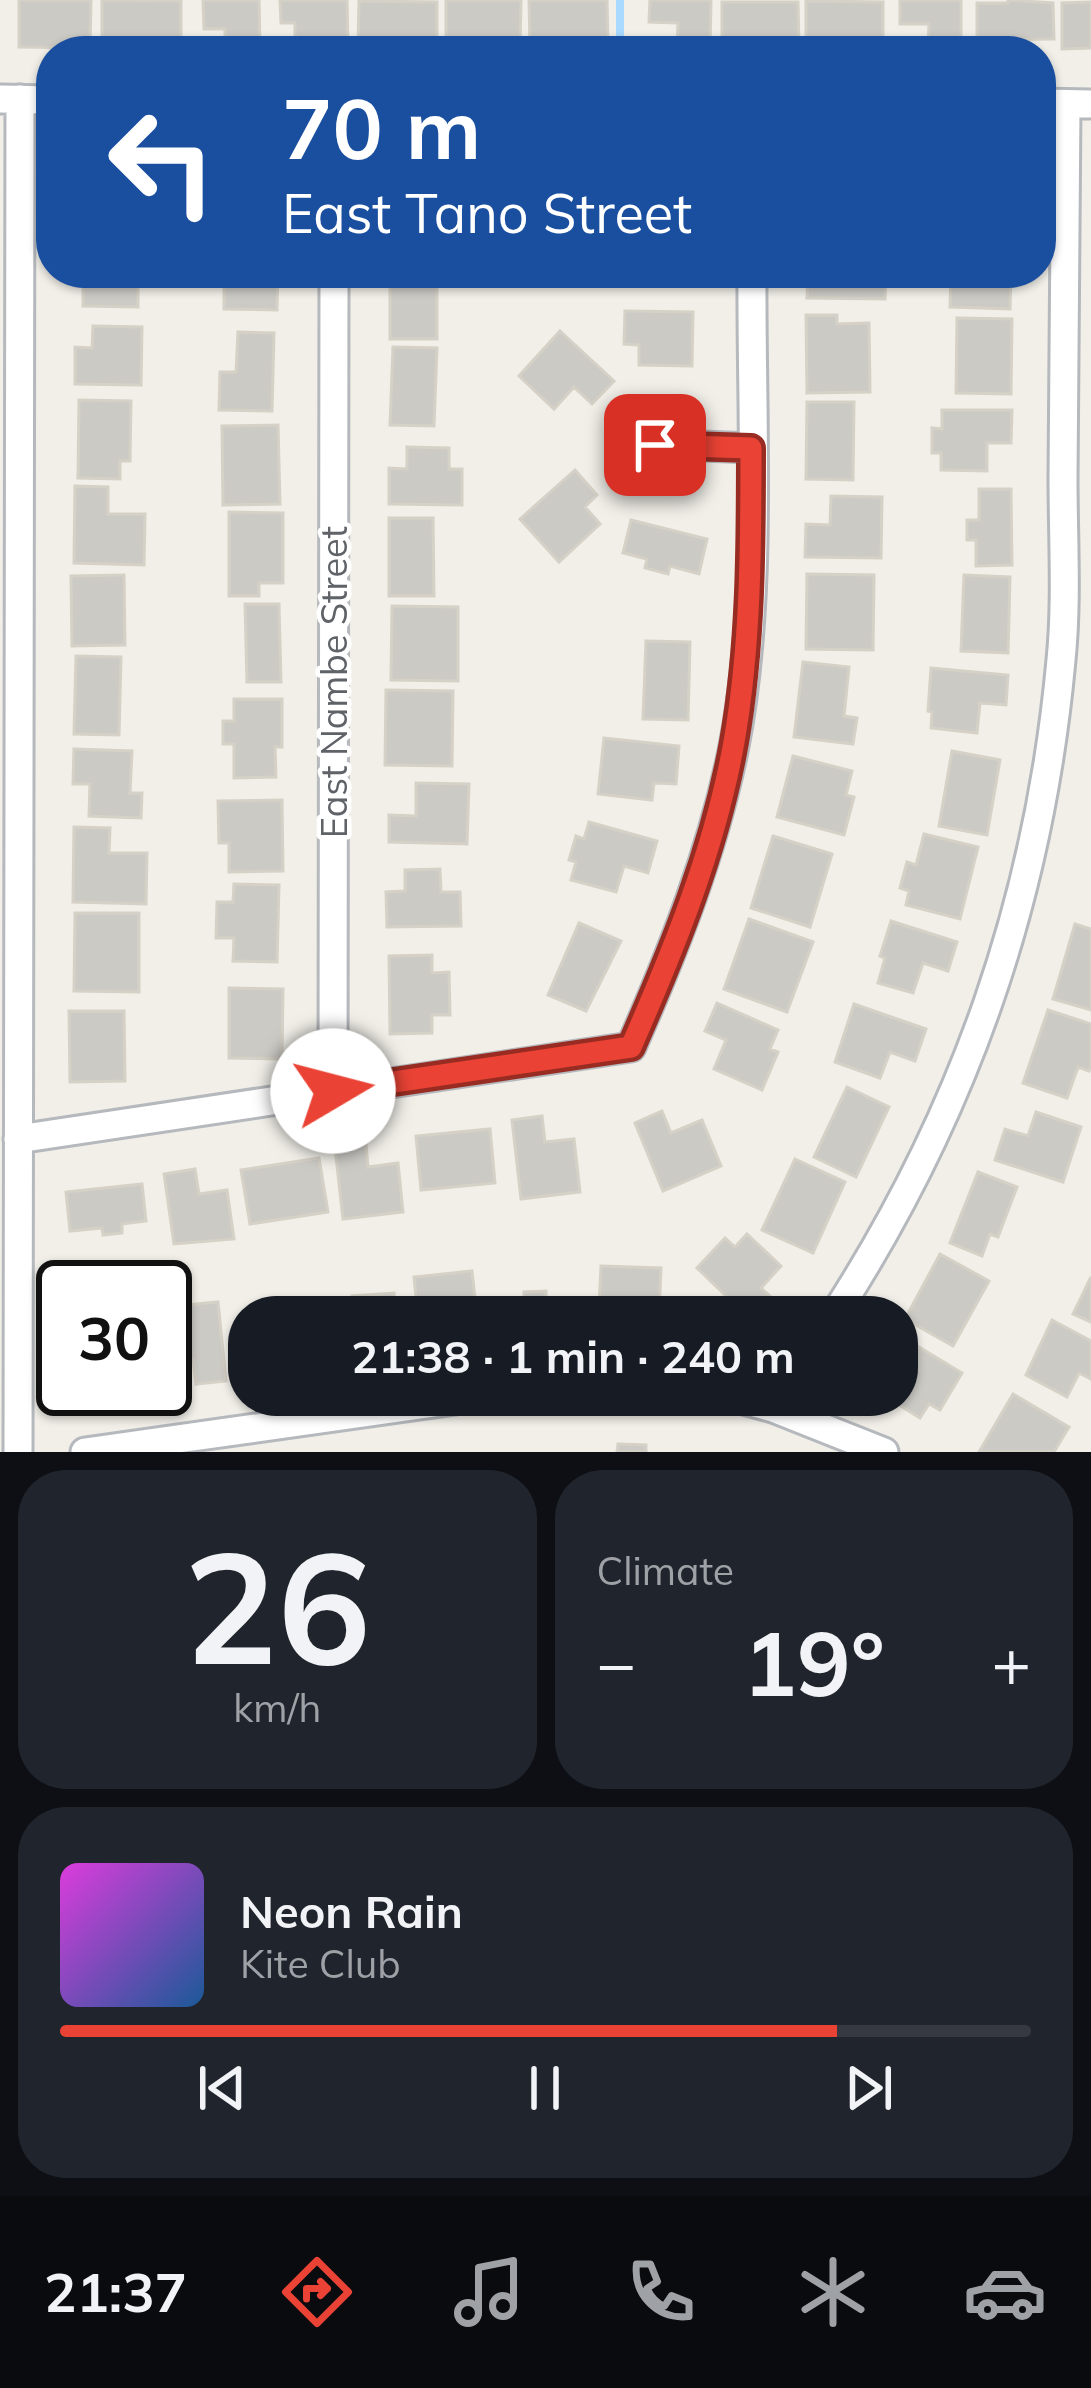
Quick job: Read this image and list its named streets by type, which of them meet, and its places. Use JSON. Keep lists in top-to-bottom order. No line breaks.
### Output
{"streets":{"street":["East Nambe Street"]},"page":{"turn":["70 m","East Tano Street"],"limit":"30","trip":"21:38 · 1 min · 240 m","tile":[["26","km/h"],"Climate"],"heat":["−","19°","+"],"song":["Neon Rain","Kite Club"],"tabs":"21:37"}}
